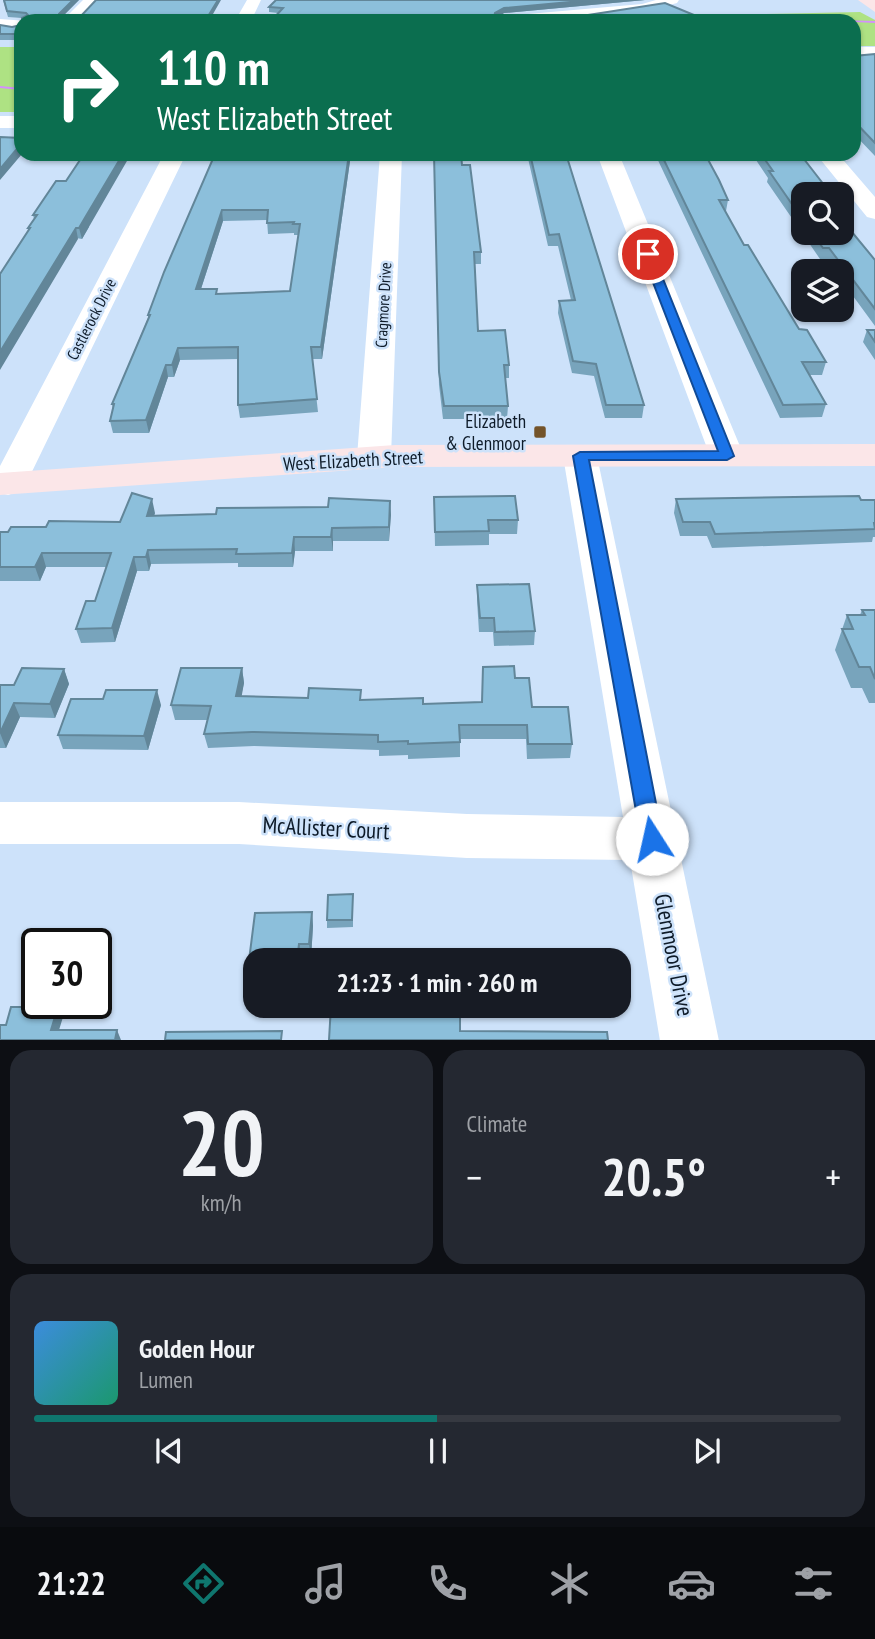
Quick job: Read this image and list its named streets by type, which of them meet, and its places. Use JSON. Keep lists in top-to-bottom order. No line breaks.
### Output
{"streets":{"main road":["West Elizabeth Street"],"street":["Cragmore Drive","Castlerock Drive","McAllister Court","Glenmoor Drive"]},"crossings":[["Cragmore Drive","West Elizabeth Street"],["Castlerock Drive","West Elizabeth Street"],["West Elizabeth Street","Glenmoor Drive"],["McAllister Court","Glenmoor Drive"]],"places":{"transit":["Elizabeth & Glenmoor"]},"page":{"turn":["110 m","West Elizabeth Street"],"limit":"30","trip":"21:23 · 1 min · 260 m","tile":[["20","km/h"],"Climate"],"heat":["−","20.5°","+"],"song":["Golden Hour","Lumen"],"tabs":"21:22"}}
